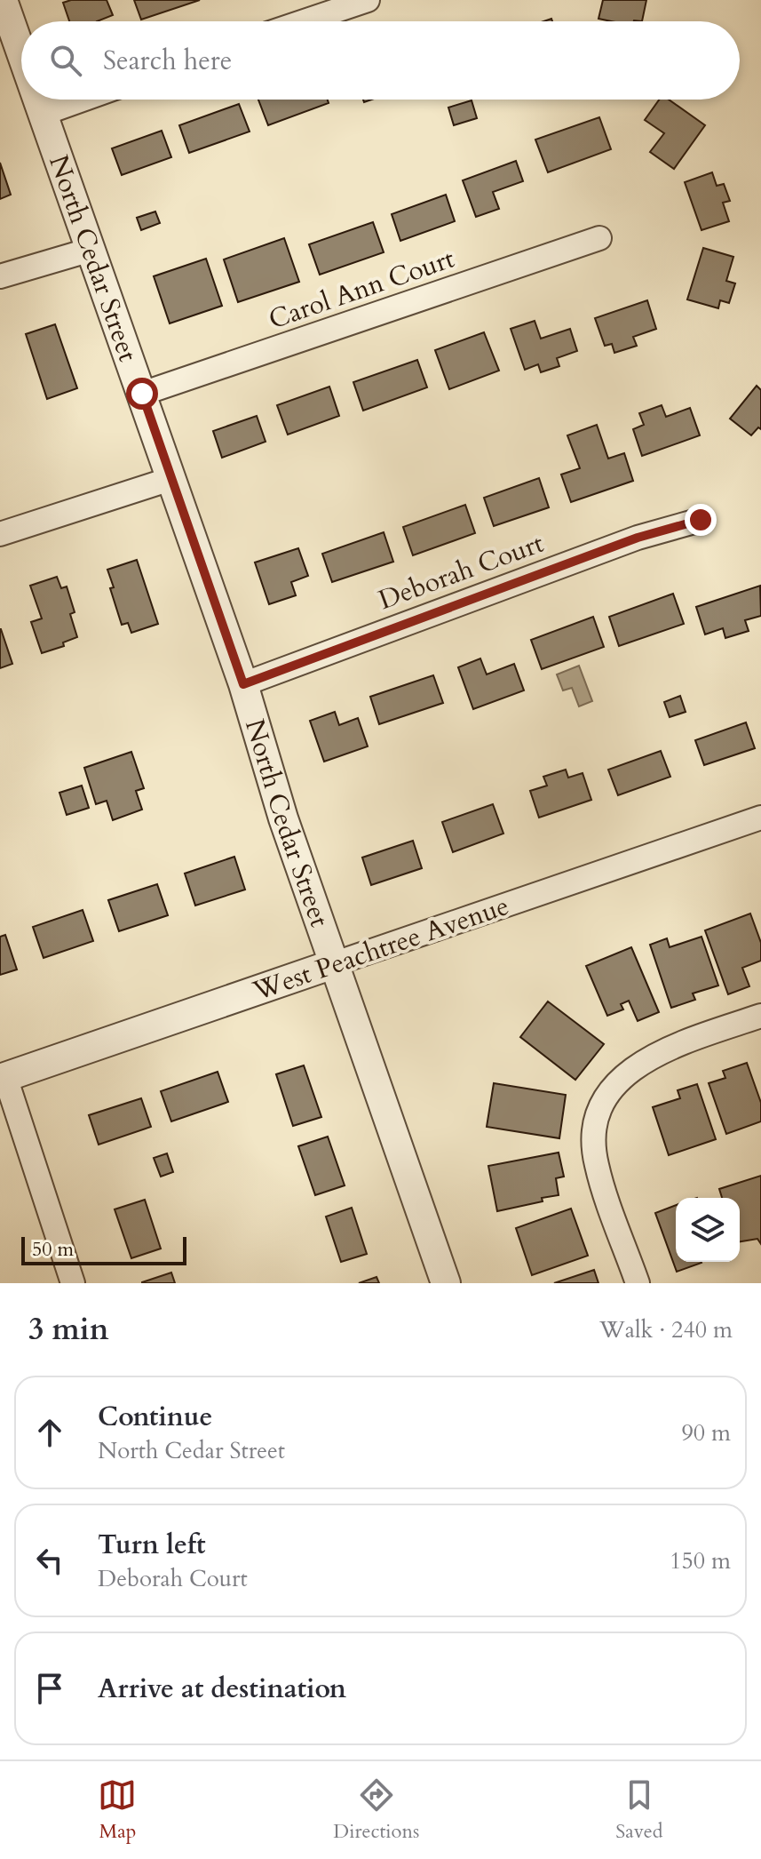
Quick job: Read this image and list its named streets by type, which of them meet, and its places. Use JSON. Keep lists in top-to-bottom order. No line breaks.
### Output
{"streets":{"street":["North Cedar Street","Carol Ann Court","Deborah Court","West Peachtree Avenue"]},"crossings":[["North Cedar Street","Carol Ann Court"],["North Cedar Street","Deborah Court"],["North Cedar Street","West Peachtree Avenue"]],"scale_bar":"50 m","page":{"search":"Search here","scale":"50 m","heading":["3 min","Walk · 240 m"],"list":[["Continue","North Cedar Street","90 m"],["Turn left","Deborah Court","150 m"],"Arrive at destination"],"nav":["Map","Directions","Saved"]}}
